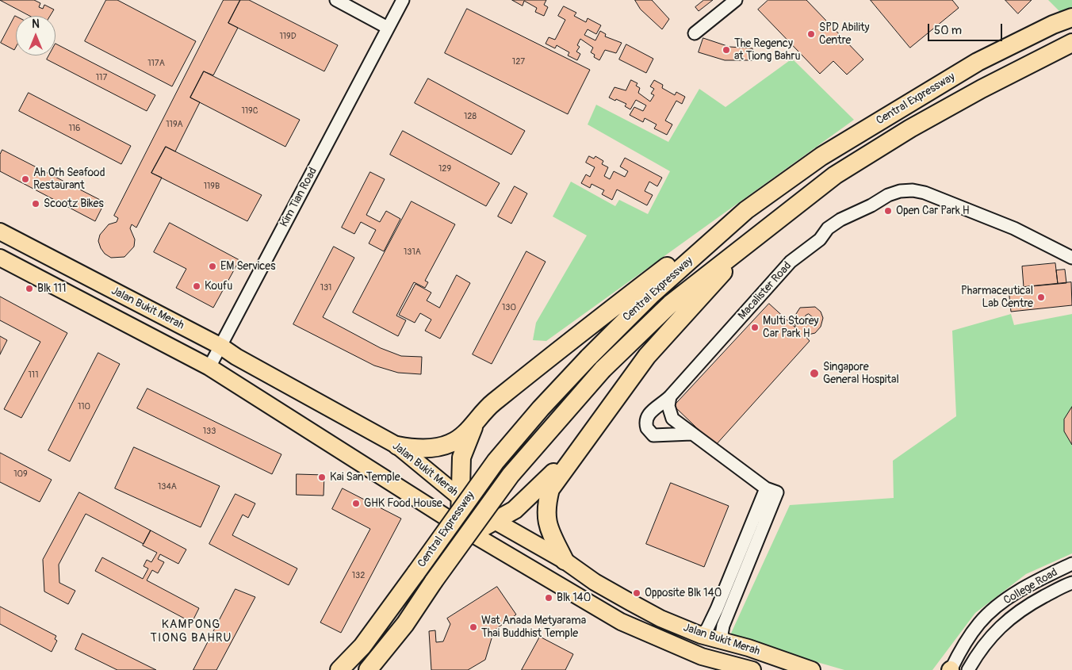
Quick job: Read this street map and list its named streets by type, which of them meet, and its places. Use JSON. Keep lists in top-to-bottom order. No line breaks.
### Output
{"streets":{"highway":["Central Expressway"],"main road":["Jalan Bukit Merah"],"street":["Kim Tian Road","Macalister Road","College Road"]},"crossings":[["Kim Tian Road","Jalan Bukit Merah"]],"districts":["KAMPONG TIONG BAHRU"],"places":["SPD Ability Centre","The Regency at Tiong Bahru","Ah Orh Seafood Restaurant","Scootz Bikes","Open Car Park H","EM Services","Koufu","Blk 111","Pharmaceutical Lab Centre","Multi Storey Car Park H","Singapore General Hospital","Kai San Temple","GHK Food House","Opposite Blk 140","Blk 140","Wat Anada Metyarama Thai Buddhist Temple"],"house_numbers":["119D","127","117A","117","119C","128","119A","116","129","119B","131A","131","130","111","110","133","109","134A","132"],"scale_bar":"50 m","north":"top"}
